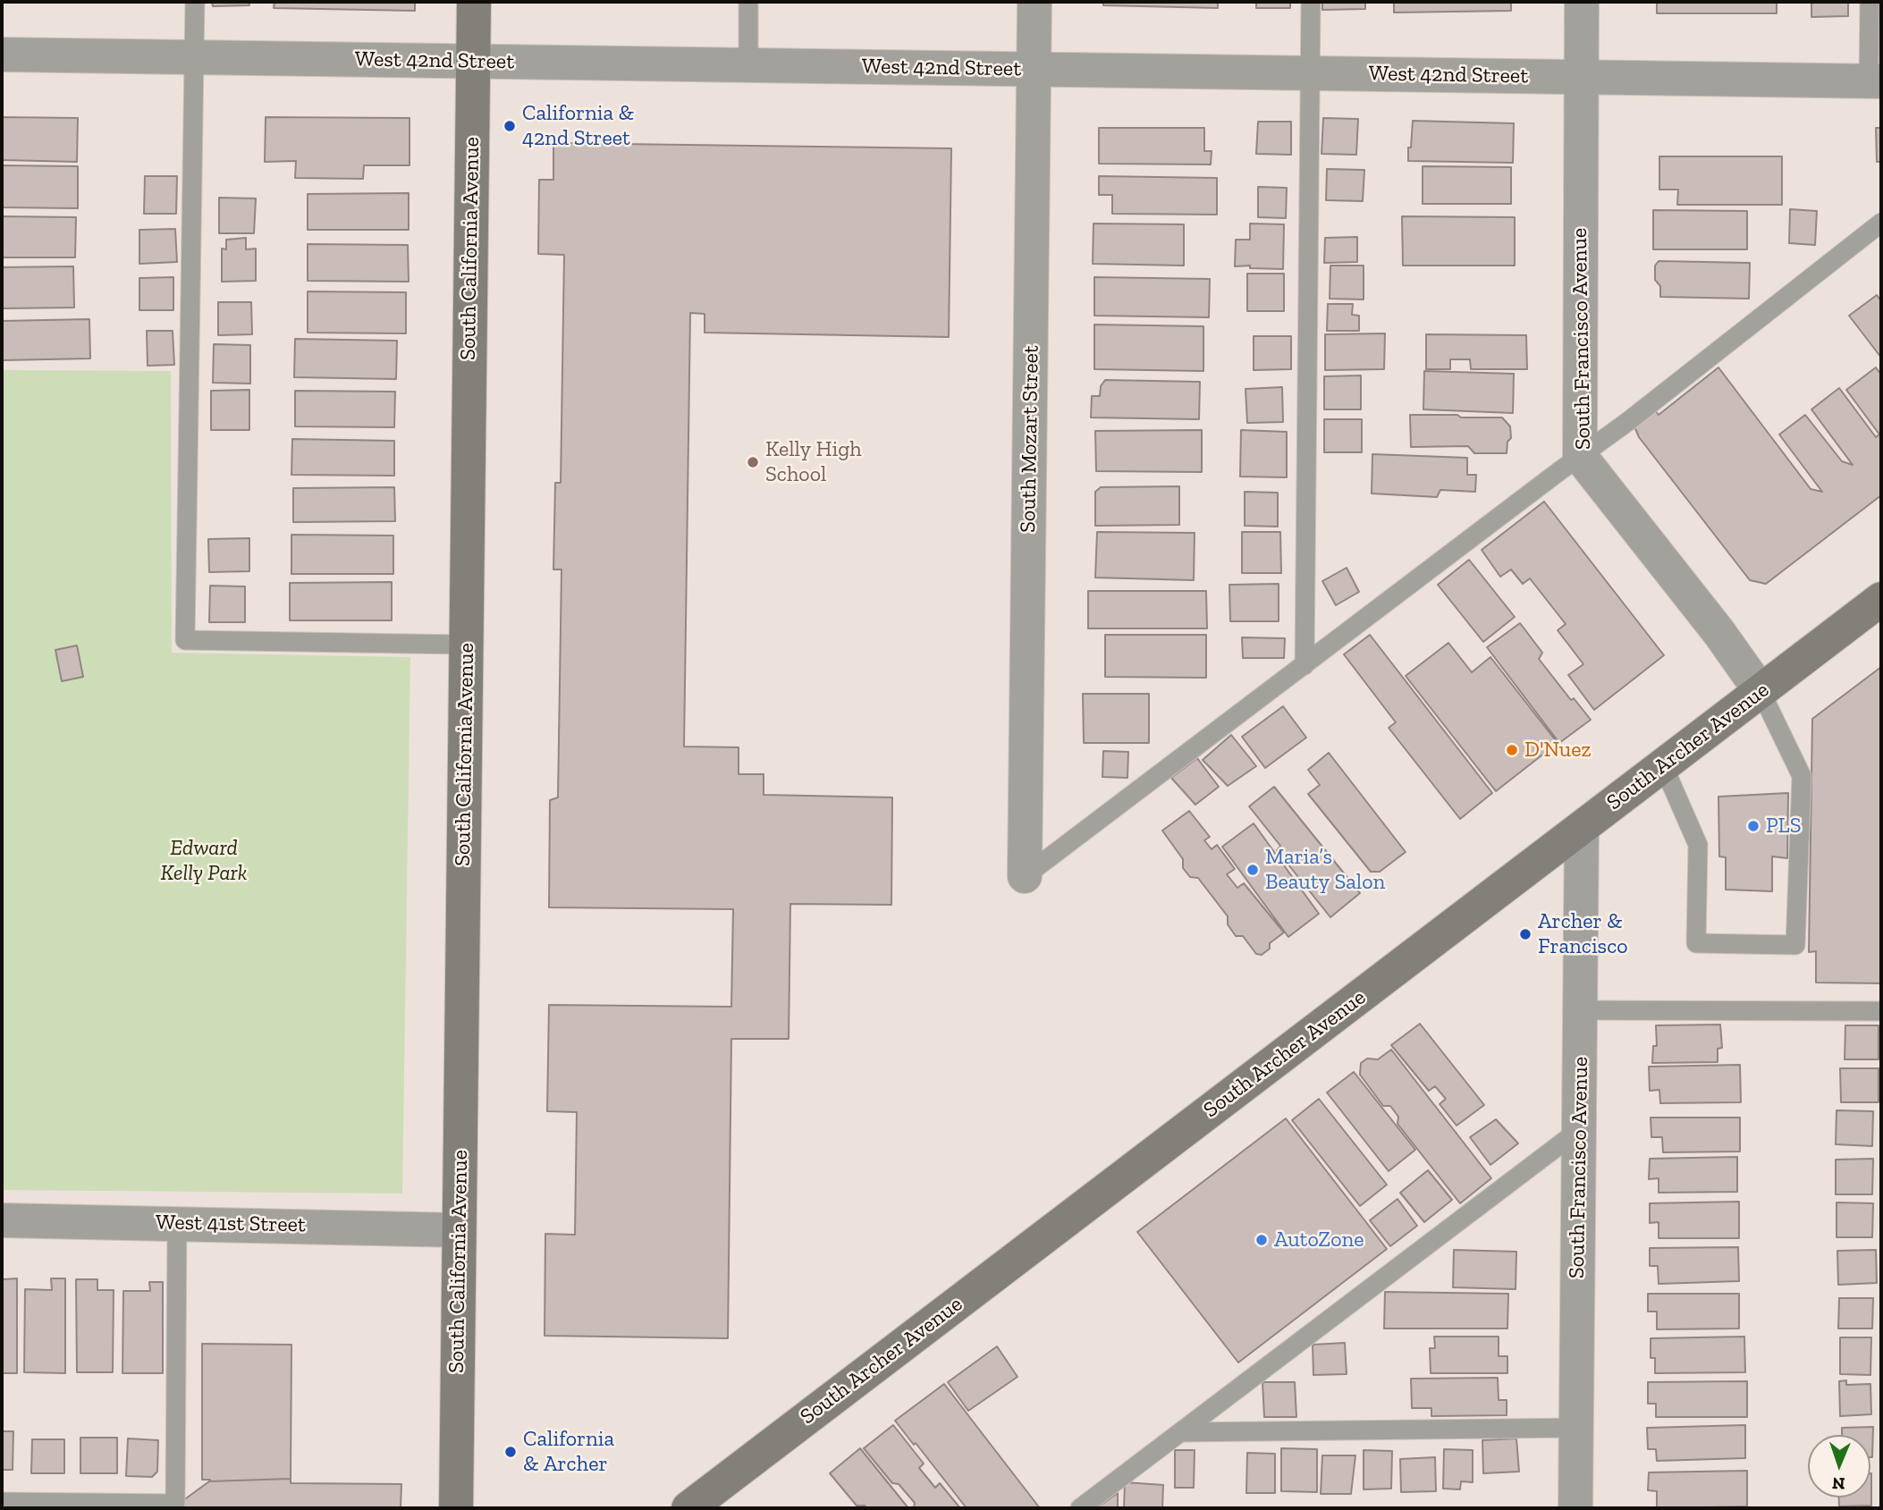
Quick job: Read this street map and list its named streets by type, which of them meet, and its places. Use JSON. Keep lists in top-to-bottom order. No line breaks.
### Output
{"streets":{"main road":["South California Avenue","South Archer Avenue"],"street":["West 42nd Street","South Francisco Avenue","South Mozart Street","West 41st Street"]},"crossings":[["West 42nd Street","South California Avenue"],["West 42nd Street","South Francisco Avenue"],["West 42nd Street","South Mozart Street"],["South California Avenue","West 41st Street"],["South Francisco Avenue","South Archer Avenue"]],"parks":["Edward Kelly Park"],"places":["California & 42nd Street","Kelly High School","D'Nuez","PLS","Maria’s Beauty Salon","Archer & Francisco","AutoZone","California & Archer"],"north":"bottom"}
